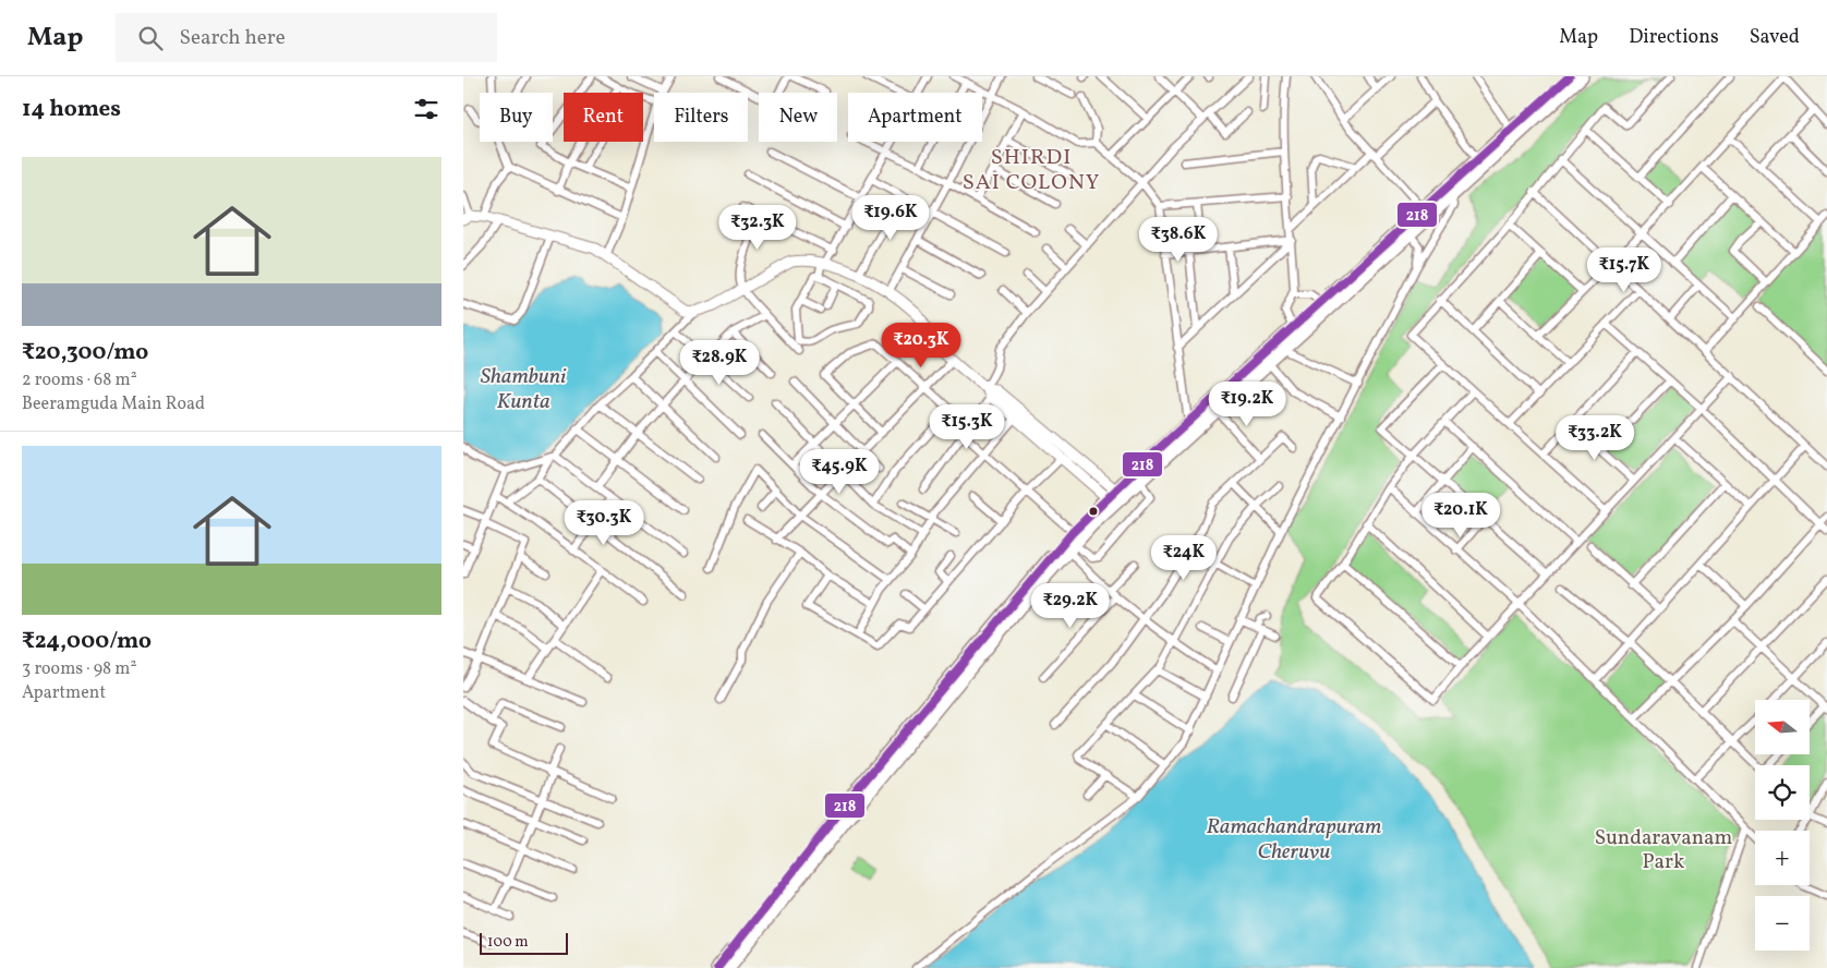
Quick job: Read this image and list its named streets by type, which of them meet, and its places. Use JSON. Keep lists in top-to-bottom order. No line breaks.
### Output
{"districts":["SHIRDI SAI COLONY"],"water":["Shambuni Kunta","Ramachandrapuram Cheruvu"],"parks":["Sundaravanam Park"],"lines":["transit line 218"],"scale_bar":"100 m","north":"left","page":{"header":"Map","search":"Search here","nav":["Map","Directions","Saved"],"heading":"14 homes","chip":["Buy","Rent","Filters","New","Apartment"],"list":[{"name":"₹20,300/mo","note":"2 rooms · 68 m² · Beeramguda Main Road"},{"name":"₹24,000/mo","note":"3 rooms · 98 m² · Apartment"}],"price":["₹19.6K","₹32.3K","₹38.6K","₹15.7K","₹20.3K","₹28.9K","₹19.2K","₹15.3K","₹33.2K","₹45.9K","₹20.1K","₹30.3K","₹24K","₹29.2K"],"map_buttons":["+","−"],"scale":"100 m"}}
